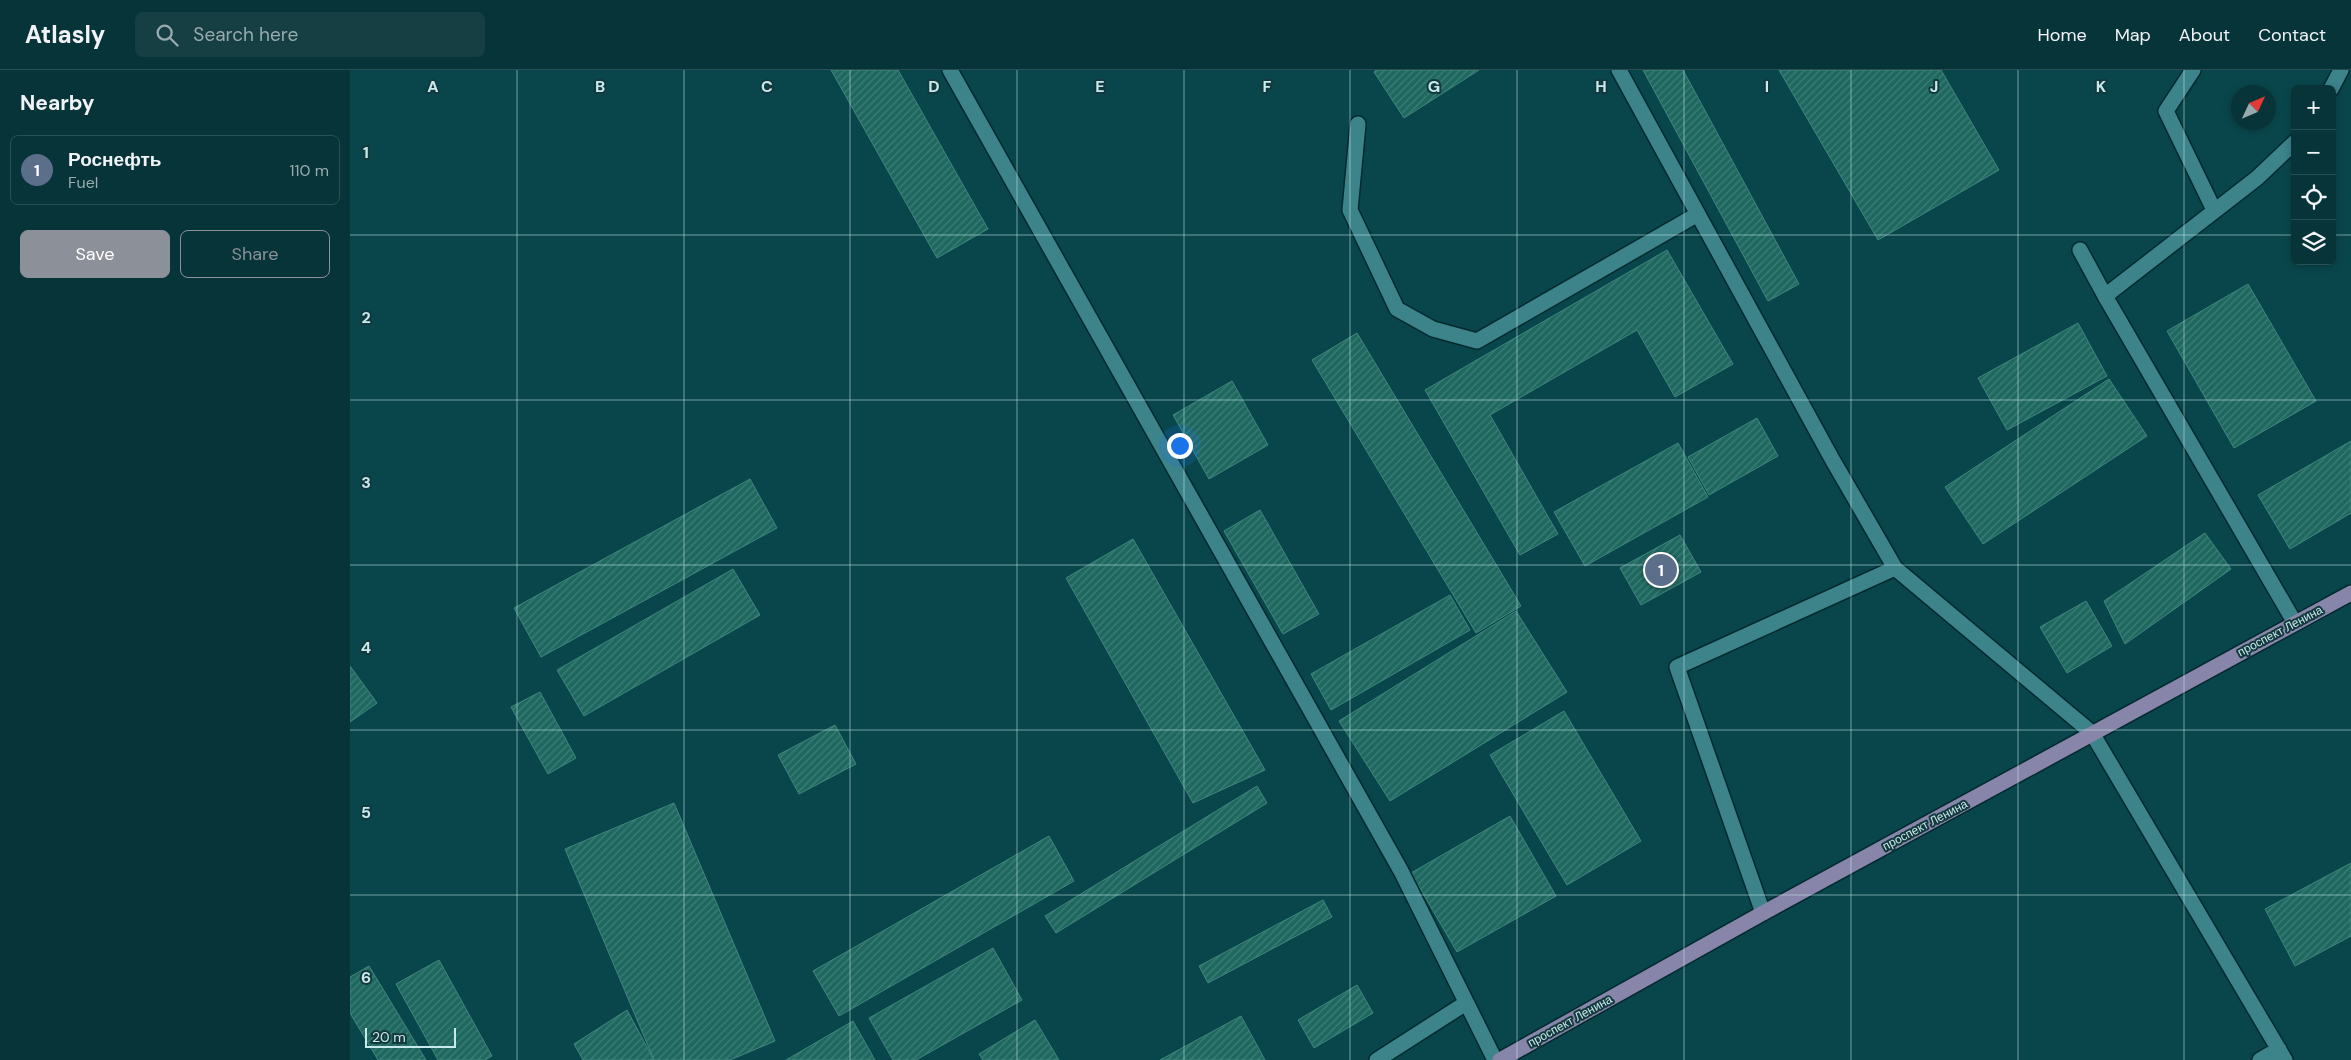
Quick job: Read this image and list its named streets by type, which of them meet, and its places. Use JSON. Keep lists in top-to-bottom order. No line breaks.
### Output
{"streets":{"main road":["проспект Ленина"]},"scale_bar":"20 m","north":"top right","page":{"header":"Atlasly","search":"Search here","nav":["Home","Map","About","Contact"],"heading":"Nearby","map_buttons":["+","−"],"list":[{"mark":"1","name":"Роснефть","note":"Fuel","value":"110 m"}],"buttons":["Save","Share"],"pins":"1","scale":"20 m"},"grid":{"columns":["A","B","C","D","E","F","G","H","I","J","K"],"rows":["1","2","3","4","5","6"]}}
